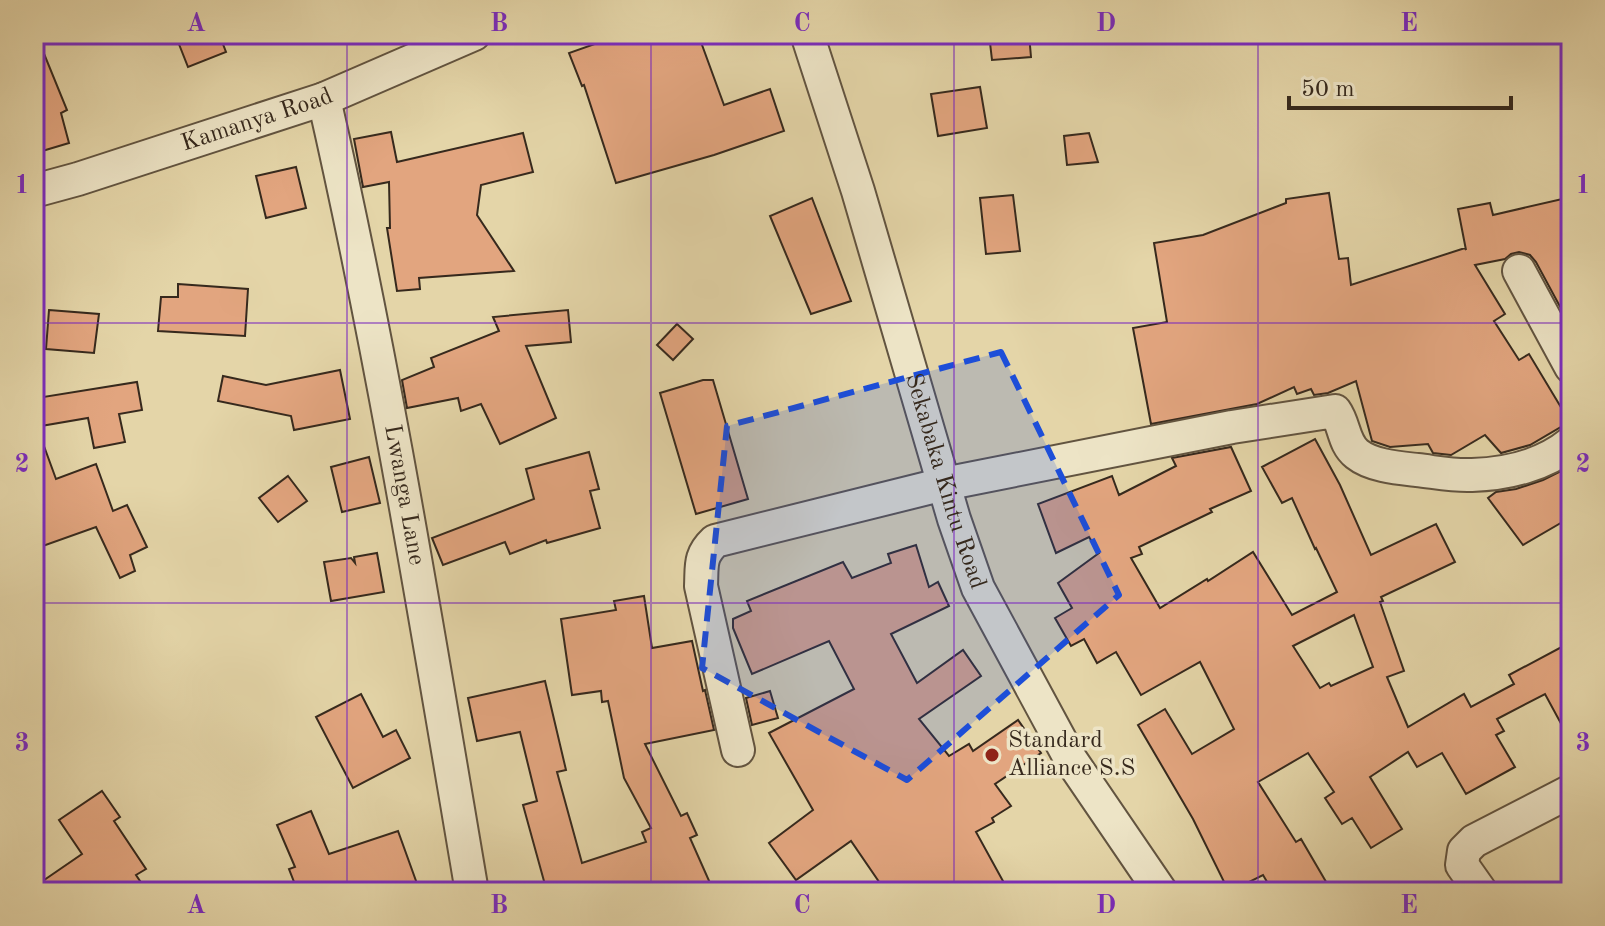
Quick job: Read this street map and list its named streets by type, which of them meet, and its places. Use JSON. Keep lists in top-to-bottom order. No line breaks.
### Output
{"streets":{"street":["Kamanya Road","Sekabaka Kintu Road","Lwanga Lane"]},"crossings":[["Kamanya Road","Lwanga Lane"]],"places":["Standard Alliance S.S"],"scale_bar":"50 m","grid":{"columns":["A","B","C","D","E"],"rows":["1","2","3"]}}
